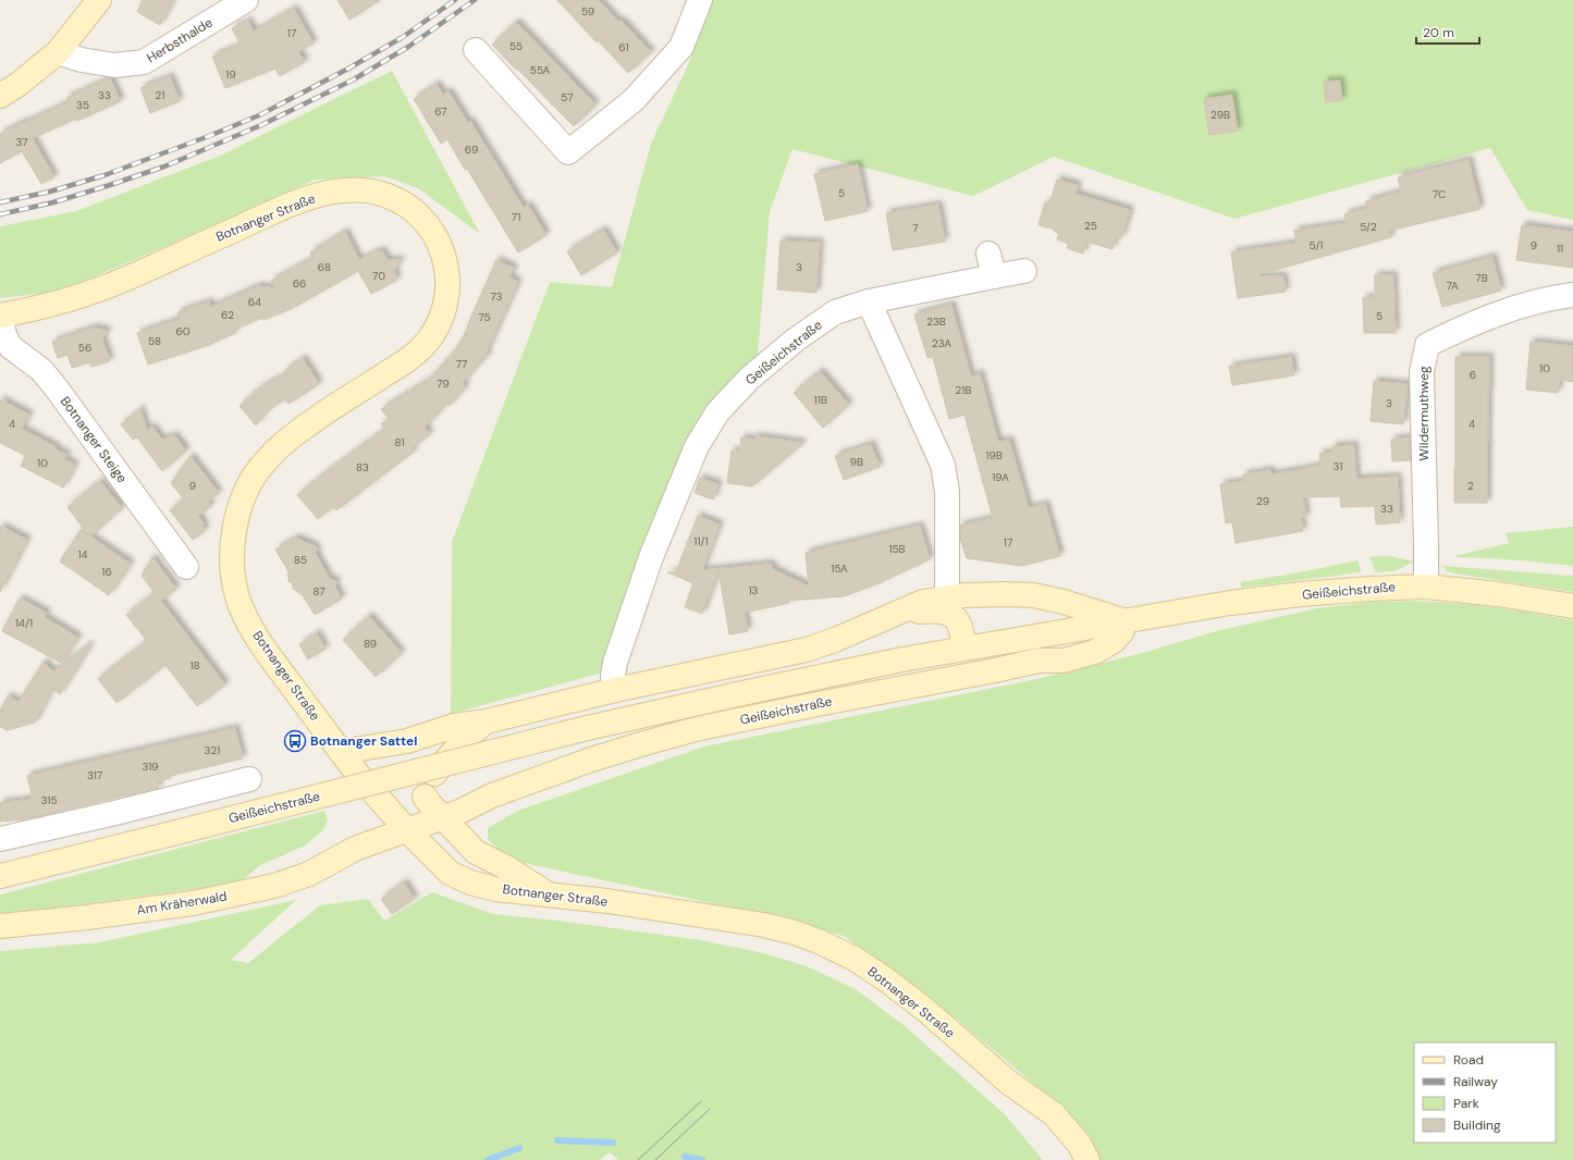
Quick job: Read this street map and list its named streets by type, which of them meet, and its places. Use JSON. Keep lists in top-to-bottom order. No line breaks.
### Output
{"streets":{"main road":["Botnanger Straße","Geißeichstraße","Am Kräherwald"],"street":["Herbsthalde","Wildermuthweg","Botnanger Steige"]},"crossings":[["Botnanger Straße","Geißeichstraße"],["Geißeichstraße","Wildermuthweg"],["Geißeichstraße","Am Kräherwald"]],"places":{"bus stop":["Botnanger Sattel"]},"house_numbers":["59","17","55","61","55A","19","33","21","57","35","67","29B","37","69","5","7C","71","25","5/2","7","5/1","9","11","68","3","70","7B","66","7A","73","64","62","5","75","23B","60","58","23A","56","77","10","6","79","21B","11B","3","4","4","81","19B","9B","10","31","83","19A","9","2","29","33","11/1","17","15B","14","85","15A","16","13","87","14/1","89","18","321","319","317","315"],"legend":["Road","Railway","Park","Building"],"scale_bar":"20 m"}
